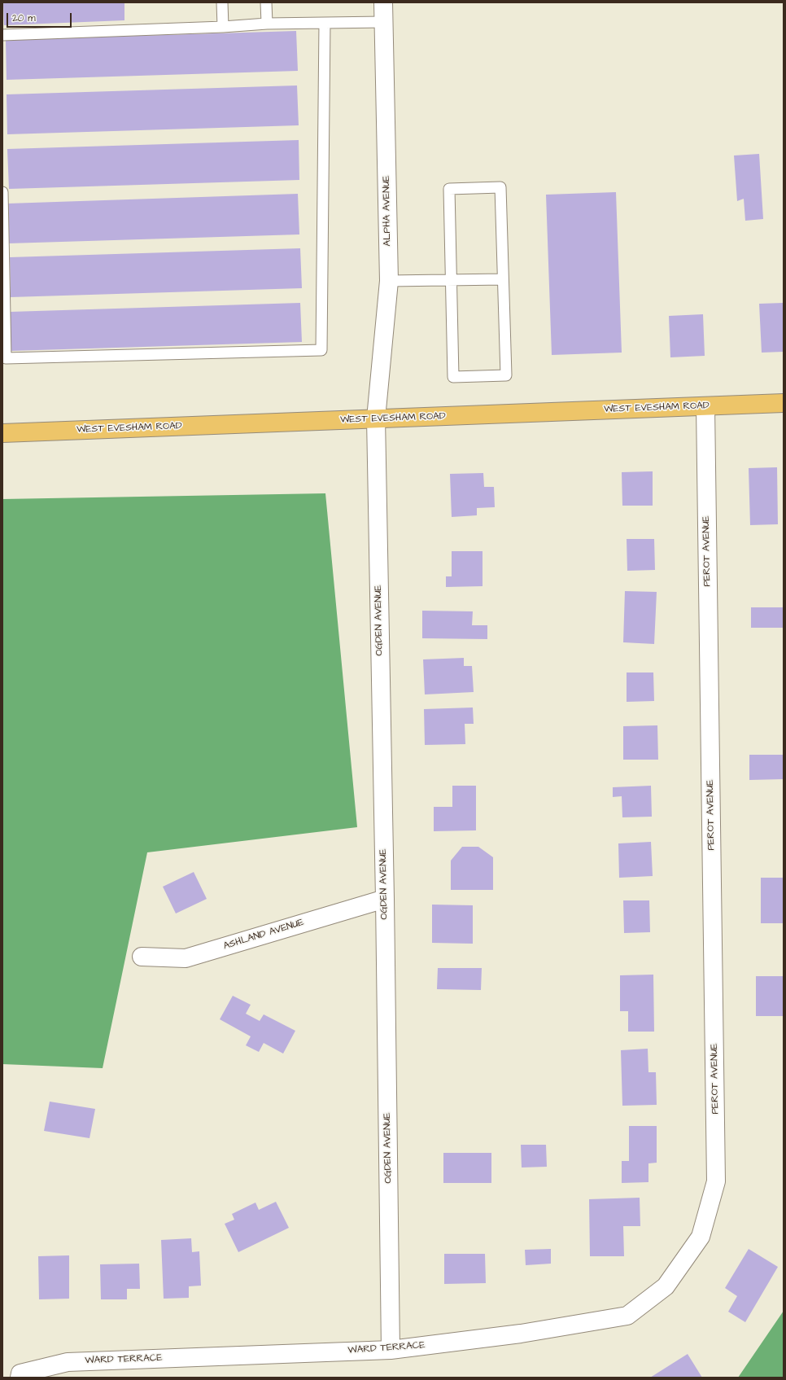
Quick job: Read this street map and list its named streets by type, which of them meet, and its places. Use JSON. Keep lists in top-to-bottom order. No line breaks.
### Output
{"streets":{"main road":["WEST EVESHAM ROAD"],"street":["ALPHA AVENUE","PEROT AVENUE","OGDEN AVENUE","ASHLAND AVENUE","WARD TERRACE"]},"crossings":[["ALPHA AVENUE","WEST EVESHAM ROAD"],["ALPHA AVENUE","OGDEN AVENUE"],["WEST EVESHAM ROAD","PEROT AVENUE"],["WEST EVESHAM ROAD","OGDEN AVENUE"],["PEROT AVENUE","WARD TERRACE"],["OGDEN AVENUE","ASHLAND AVENUE"],["OGDEN AVENUE","WARD TERRACE"]],"scale_bar":"20 m"}
